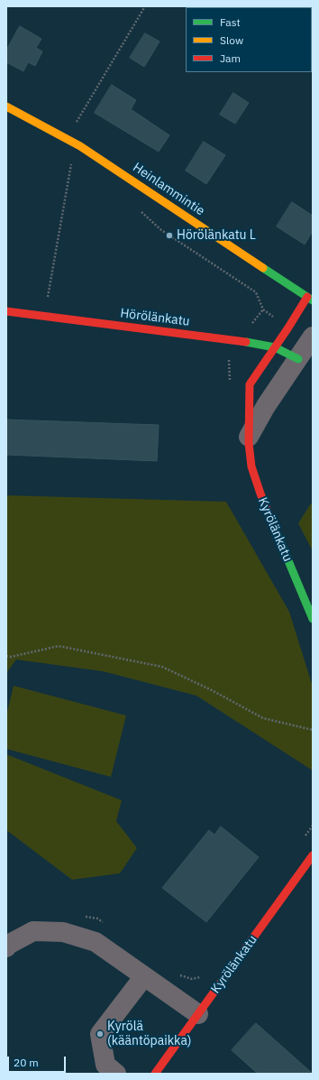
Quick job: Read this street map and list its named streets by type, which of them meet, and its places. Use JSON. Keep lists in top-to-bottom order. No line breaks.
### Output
{"streets":{"street":["Heinlammintie","Hörölänkatu","Kyrölänkatu"]},"crossings":[["Heinlammintie","Kyrölänkatu"],["Hörölänkatu","Kyrölänkatu"]],"places":["Hörölänkatu L","Kyrölä (kääntöpaikka)"],"legend":["Fast","Slow","Jam"],"scale_bar":"20 m"}
